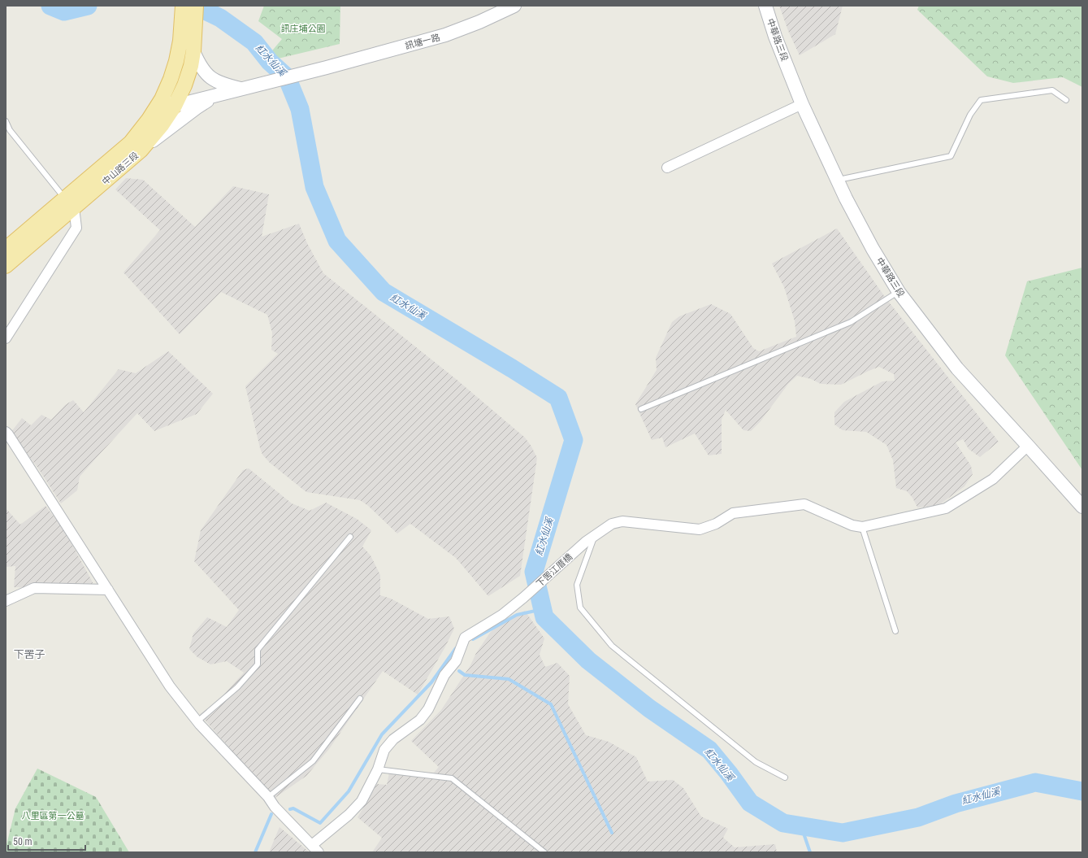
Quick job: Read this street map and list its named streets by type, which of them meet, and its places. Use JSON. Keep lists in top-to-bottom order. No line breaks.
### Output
{"streets":{"main road":["中華路三段","訊塘一路","中山路三段"],"street":["下罟江厝橋"]},"districts":["下罟子"],"water":["紅水仙溪"],"parks":["訊庄埔公園","八里區第一公墓"],"scale_bar":"50 m"}
